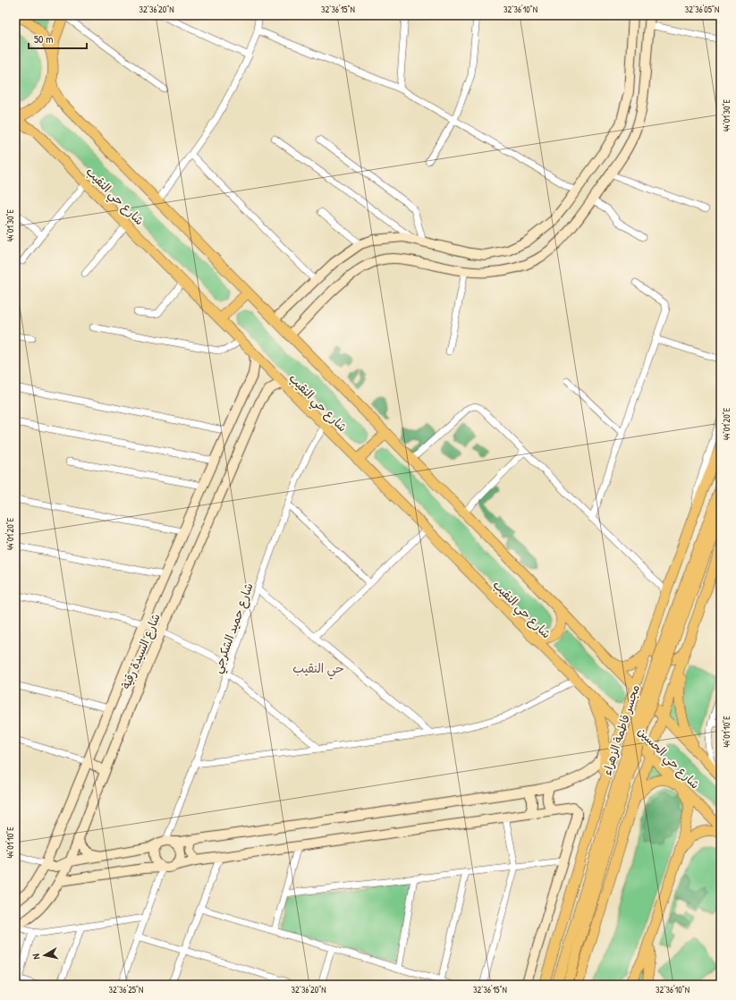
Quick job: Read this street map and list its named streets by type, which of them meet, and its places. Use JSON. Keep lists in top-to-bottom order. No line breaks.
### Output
{"streets":{"main road":["شارع حي النقيب","شارع السيدة رقية","مجسر فاطمة الزهراء","شارع حي الحسين"],"street":["شارع حميد الشكرجي"]},"crossings":[["شارع حي النقيب","شارع حميد الشكرجي"],["شارع حي النقيب","شارع السيدة رقية"],["شارع حي النقيب","شارع حي الحسين"]],"districts":["حي النقيب"],"scale_bar":"50 m","north":"left","coordinates":["32°36'20\"N","32°36'15\"N","32°36'10\"N","32°36'05\"N","44°01'30\"E","44°01'20\"E","44°01'10\"E","32°36'25\"N"]}
